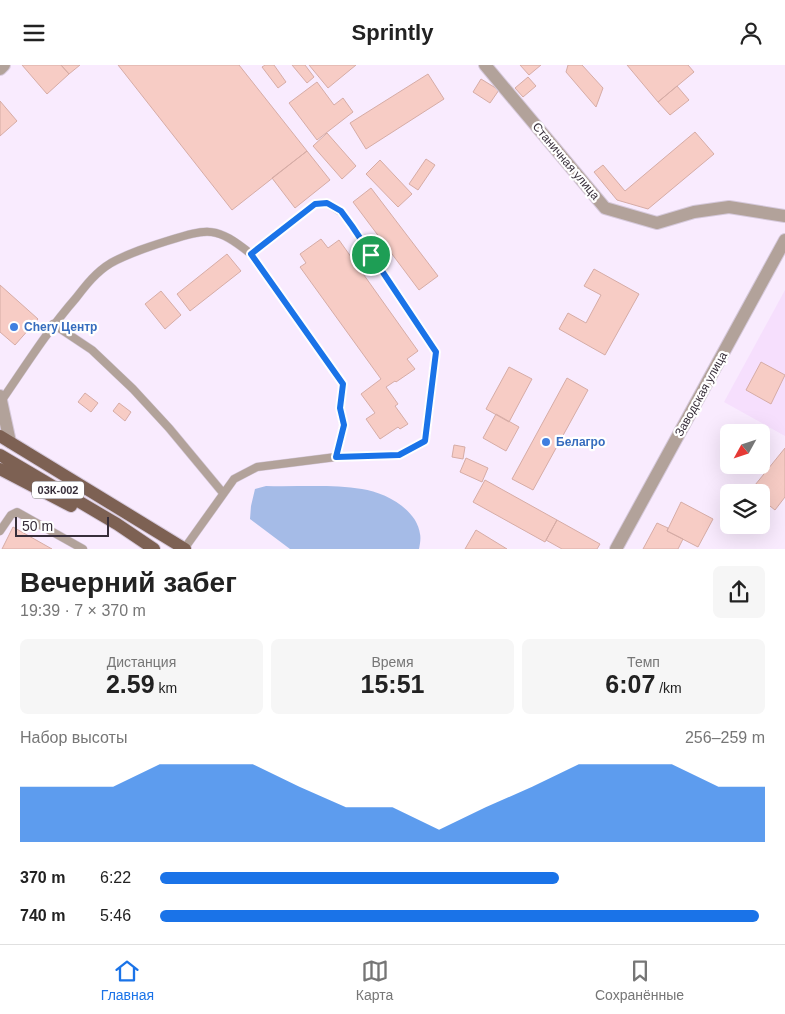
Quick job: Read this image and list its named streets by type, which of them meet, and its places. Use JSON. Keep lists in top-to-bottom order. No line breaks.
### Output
{"streets":{"main road":["03К-002"],"street":["Станичная улица","Заводская улица"]},"places":["Chery Центр","Белагро"],"scale_bar":"50 m","north":"bottom left","page":{"header":"Sprintly","scale":"50 m","heading":["Вечерний забег","19:39 · 7 × 370 m"],"stats":[["Дистанция","2.59 km"],["Время","15:51"],["Темп","6:07 /km"]],"chart":["Набор высоты","256–259 m"],"list":[{"name":"370 m","note":"6:22"},{"name":"740 m","note":"5:46"}],"tabs":["Главная","Карта","Сохранённые"]}}
